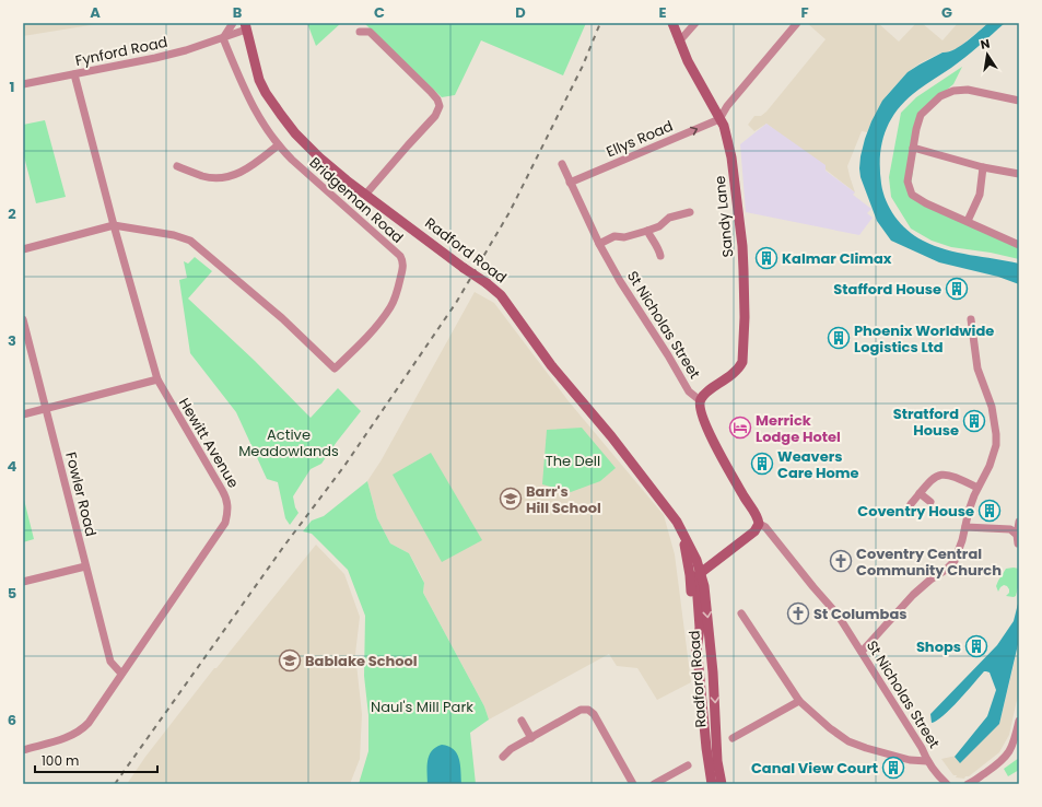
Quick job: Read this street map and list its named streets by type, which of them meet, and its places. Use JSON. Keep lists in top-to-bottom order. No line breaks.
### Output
{"streets":{"main road":["Sandy Lane","Radford Road","St Nicholas Street"],"street":["Fynford Road","Ellys Road","Bridgeman Road","Hewitt Avenue","Fowler Road"]},"crossings":[["Fynford Road","Bridgeman Road"],["Fynford Road","Radford Road"],["Fynford Road","Hewitt Avenue"],["Ellys Road","Sandy Lane"],["Ellys Road","St Nicholas Street"],["Bridgeman Road","Hewitt Avenue"],["Sandy Lane","St Nicholas Street"],["Hewitt Avenue","Fowler Road"]],"one_way":["Ellys Road"],"parks":["Active Meadowlands","The Dell","Naul's Mill Park"],"places":{"building":["Kalmar Climax","Stafford House","Phoenix Worldwide Logistics Ltd","Stratford House","Weavers Care Home","Coventry House","Shops","Canal View Court"],"hotel":["Merrick Lodge Hotel"],"school or university":["Barr's Hill School","Bablake School"],"church":["Coventry Central Community Church","St Columbas"]},"scale_bar":"100 m","north":"top","grid":{"columns":["A","B","C","D","E","F","G"],"rows":["1","2","3","4","5","6"]}}
